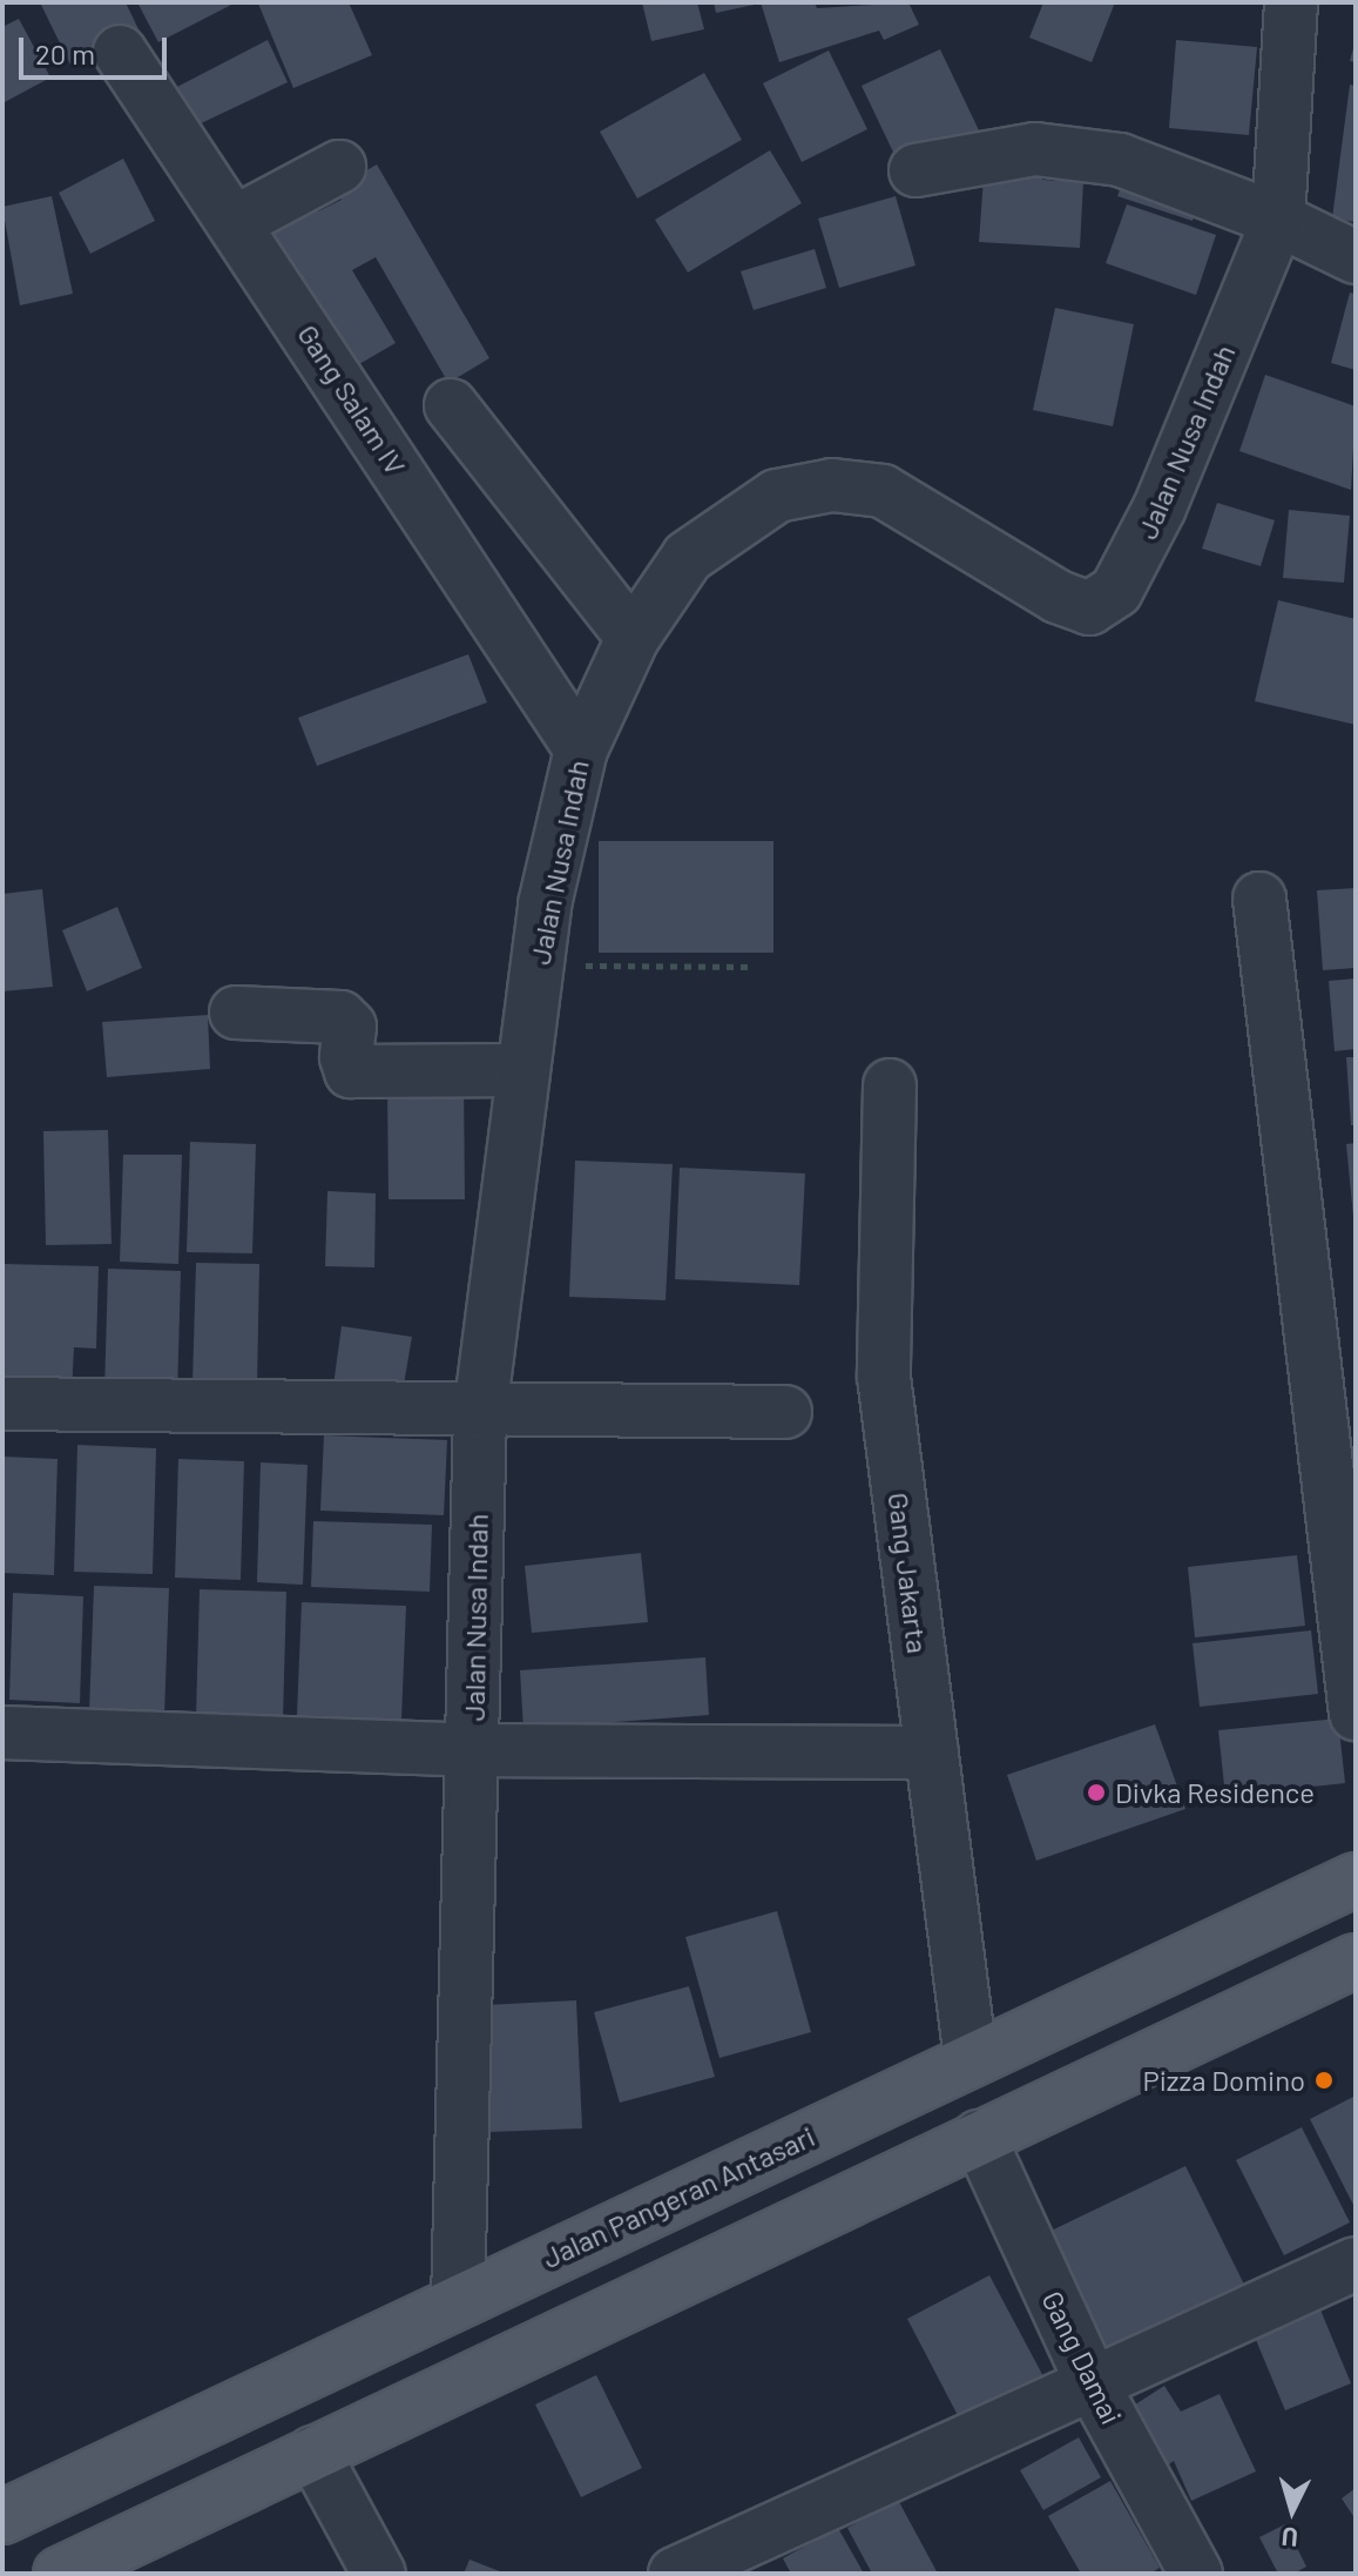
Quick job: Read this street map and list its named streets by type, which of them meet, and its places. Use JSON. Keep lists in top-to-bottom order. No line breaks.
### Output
{"streets":{"main road":["Jalan Pangeran Antasari"],"street":["Gang Salam IV","Jalan Nusa Indah","Gang Jakarta","Gang Damai"]},"crossings":[["Gang Salam IV","Jalan Nusa Indah"],["Jalan Nusa Indah","Jalan Pangeran Antasari"],["Gang Jakarta","Jalan Pangeran Antasari"]],"places":["Divka Residence","Pizza Domino"],"scale_bar":"20 m","north":"bottom"}
